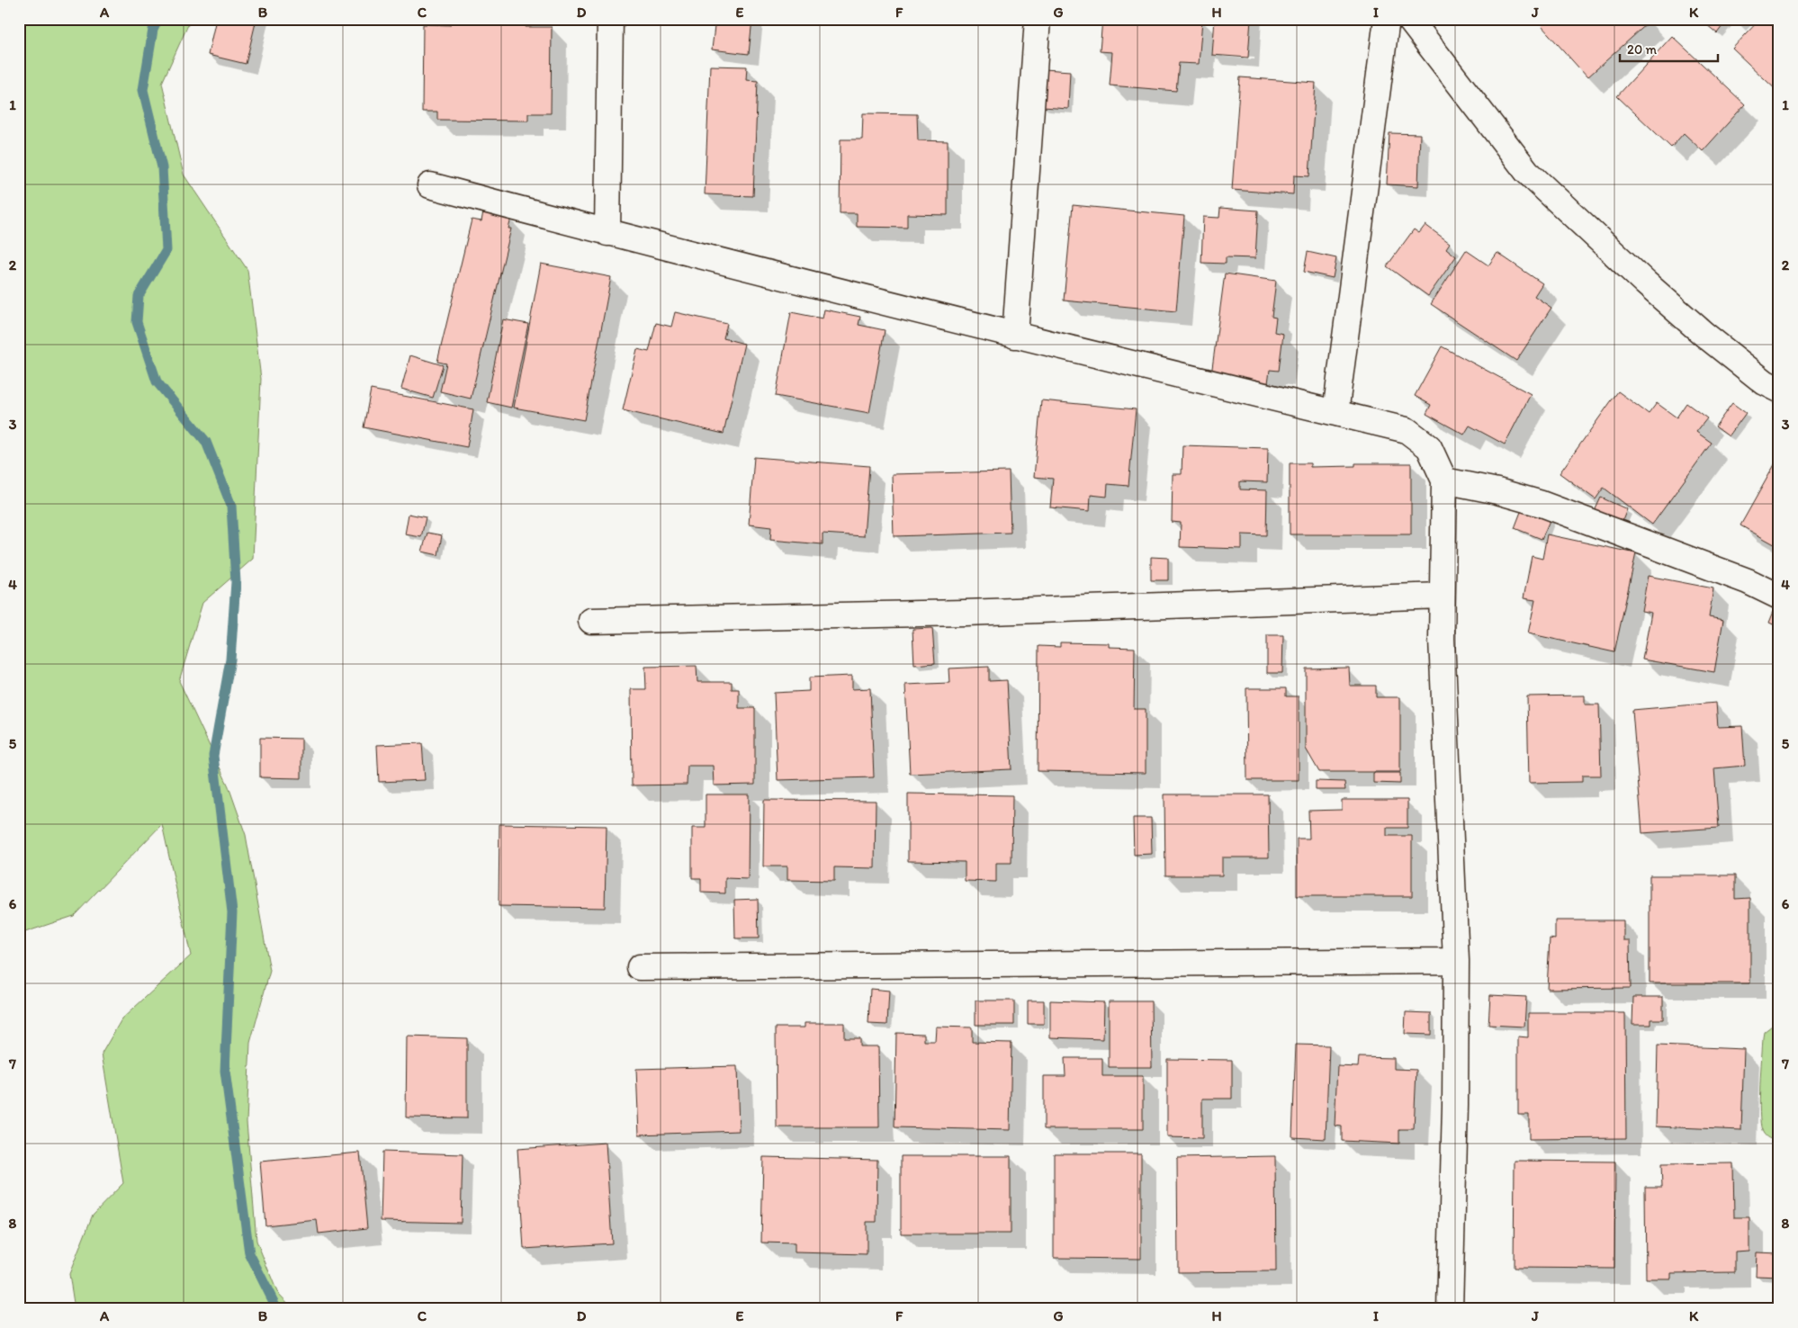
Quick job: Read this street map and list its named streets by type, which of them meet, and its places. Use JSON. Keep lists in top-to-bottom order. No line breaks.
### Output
{"scale_bar":"20 m","grid":{"columns":["A","B","C","D","E","F","G","H","I","J","K"],"rows":["1","2","3","4","5","6","7","8"]}}
